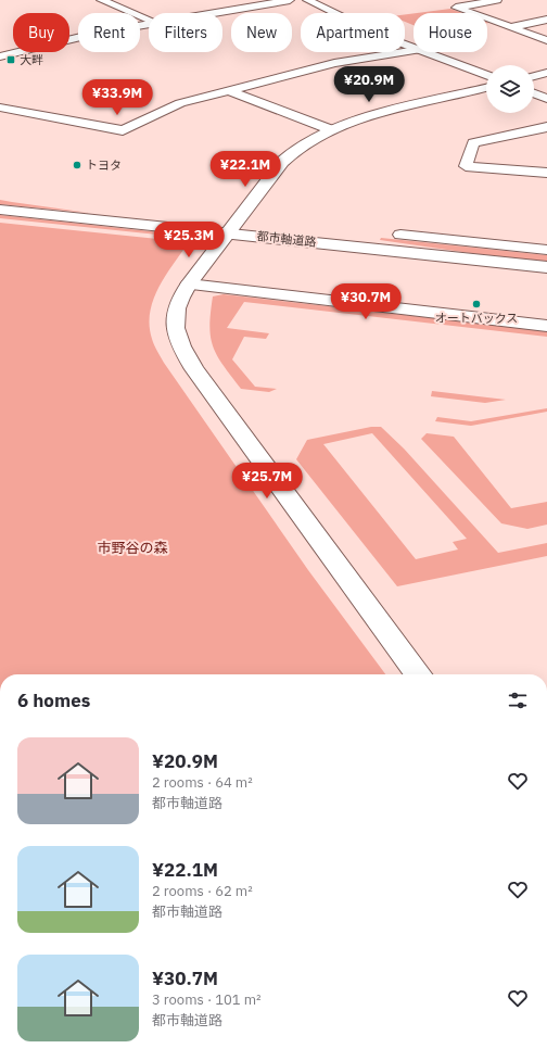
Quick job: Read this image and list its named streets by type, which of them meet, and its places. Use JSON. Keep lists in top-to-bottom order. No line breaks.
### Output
{"streets":{"street":["都市軸道路"]},"parks":["市野谷の森"],"places":{"transit":["大畔"],"other":["トヨタ","オートバックス"]},"page":{"chip":["Buy","Rent","Filters","New","Apartment","House"],"price":["¥20.9M","¥33.9M","¥22.1M","¥25.3M","¥30.7M","¥25.7M"],"heading":"6 homes","list":[{"name":"¥20.9M","note":"2 rooms · 64 m² · 都市軸道路"},{"name":"¥22.1M","note":"2 rooms · 62 m² · 都市軸道路"},{"name":"¥30.7M","note":"3 rooms · 101 m² · 都市軸道路"}]}}
